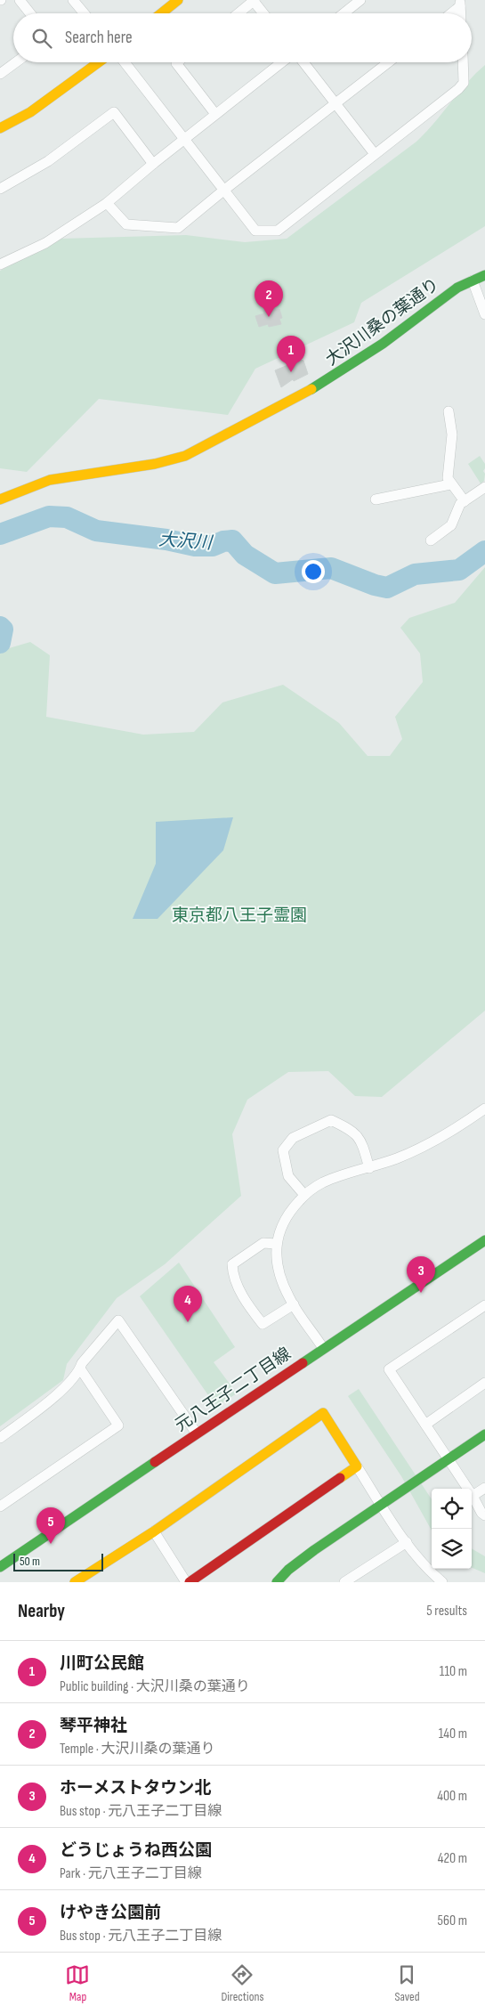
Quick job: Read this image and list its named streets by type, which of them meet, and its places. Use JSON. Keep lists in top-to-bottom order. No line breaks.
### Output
{"streets":{"street":["大沢川桑の葉通り","元八王子二丁目線"]},"water":["大沢川"],"parks":["東京都八王子霊園"],"scale_bar":"50 m","page":{"search":"Search here","pins":["2","1","3","4","5"],"scale":"50 m","heading":["Nearby","5 results"],"list":[{"mark":"1","name":"川町公民館","note":"Public building · 大沢川桑の葉通り","value":"110 m"},{"mark":"2","name":"琴平神社","note":"Temple · 大沢川桑の葉通り","value":"140 m"},{"mark":"3","name":"ホーメストタウン北","note":"Bus stop · 元八王子二丁目線","value":"400 m"},{"mark":"4","name":"どうじょうね西公園","note":"Park · 元八王子二丁目線","value":"420 m"},{"mark":"5","name":"けやき公園前","note":"Bus stop · 元八王子二丁目線","value":"560 m"}],"nav":["Map","Directions","Saved"]}}
